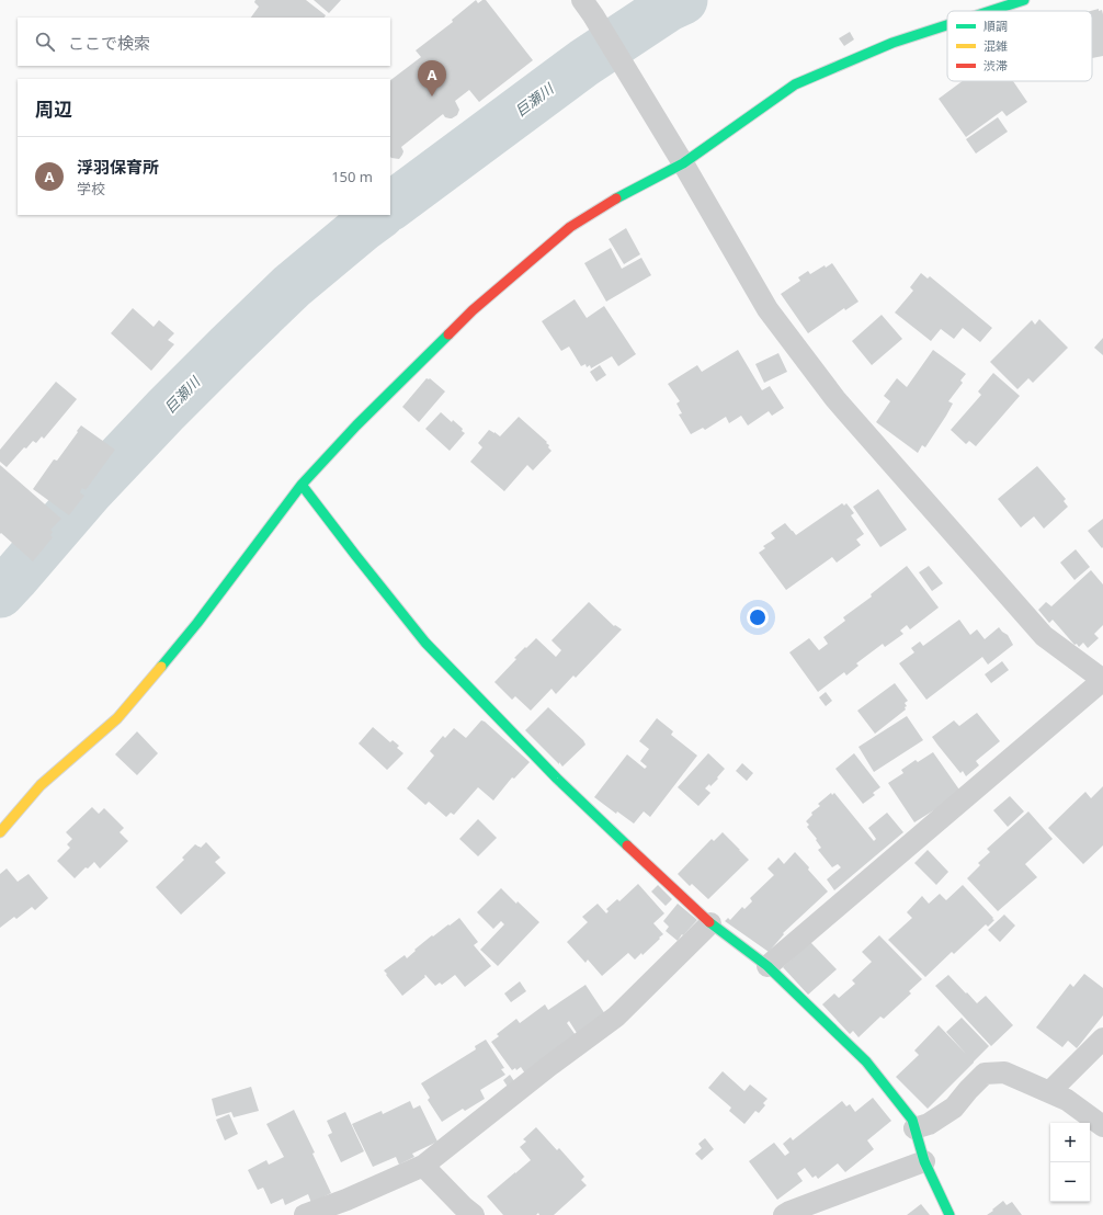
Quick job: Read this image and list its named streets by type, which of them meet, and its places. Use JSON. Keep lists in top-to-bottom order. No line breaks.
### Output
{"water":["巨瀬川"],"legend":["順調","混雑","渋滞"],"page":{"search":"ここで検索","pins":"A","heading":"周辺","list":[{"mark":"A","name":"浮羽保育所","note":"学校","value":"150 m"}],"map_buttons":["+","−"]}}
